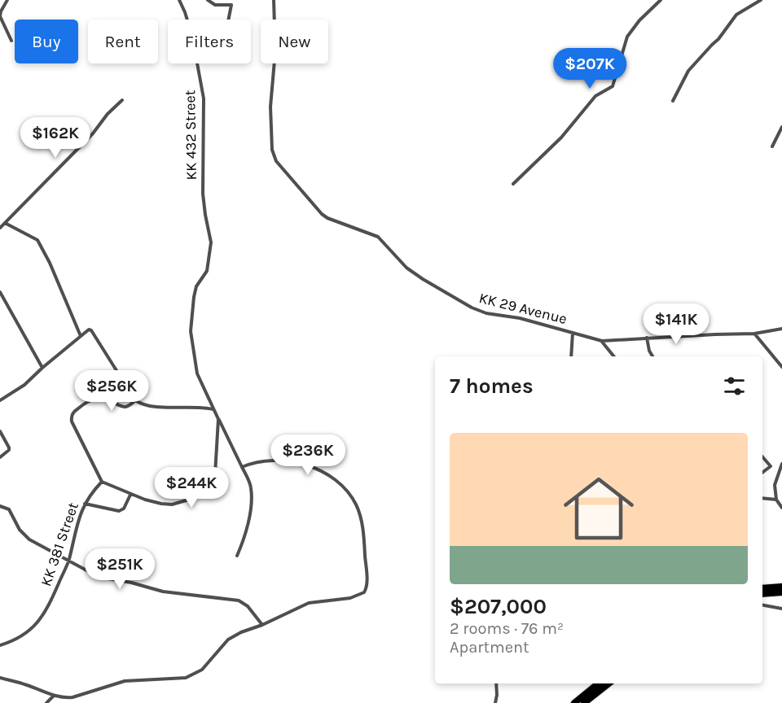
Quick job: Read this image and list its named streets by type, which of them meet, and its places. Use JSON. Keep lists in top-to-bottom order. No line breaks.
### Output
{"streets":{"street":["KK 432 Street","KK 29 Avenue","KK 381 Street"]},"page":{"chip":["Buy","Rent","Filters","New"],"price":["$207K","$162K","$141K","$256K","$236K","$244K","$251K"],"heading":"7 homes","list":[{"name":"$207,000","note":"2 rooms · 76 m² · Apartment"}]}}
